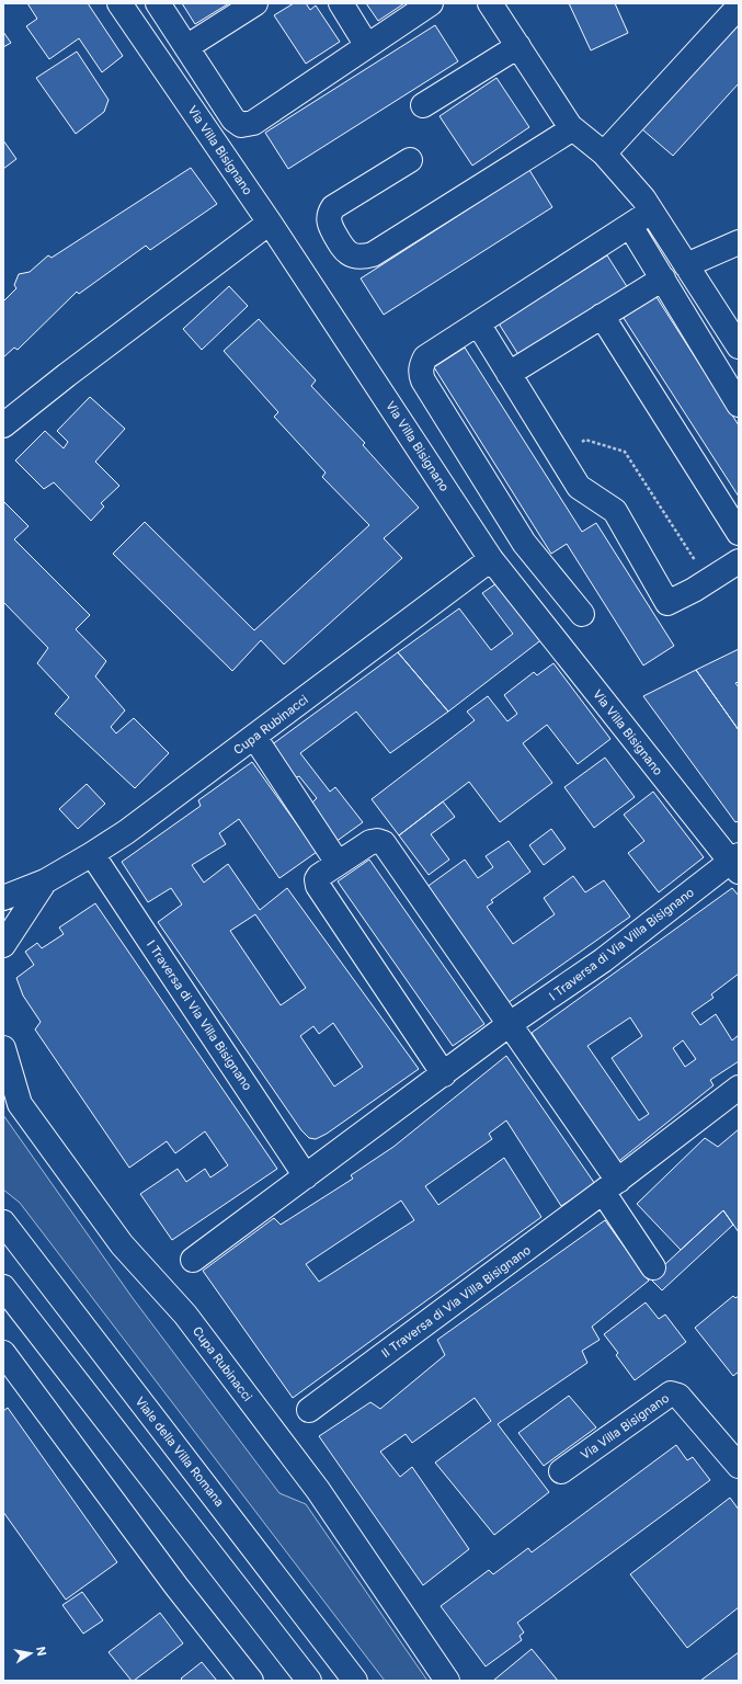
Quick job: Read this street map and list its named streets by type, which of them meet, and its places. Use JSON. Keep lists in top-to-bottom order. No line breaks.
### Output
{"streets":{"street":["Via Villa Bisignano","Cupa Rubinacci","I Traversa di Via Villa Bisignano","II Traversa di Via Villa Bisignano","Viale della Villa Romana"]},"crossings":[["Via Villa Bisignano","Cupa Rubinacci"],["Via Villa Bisignano","I Traversa di Via Villa Bisignano"],["Cupa Rubinacci","I Traversa di Via Villa Bisignano"]],"north":"right"}
